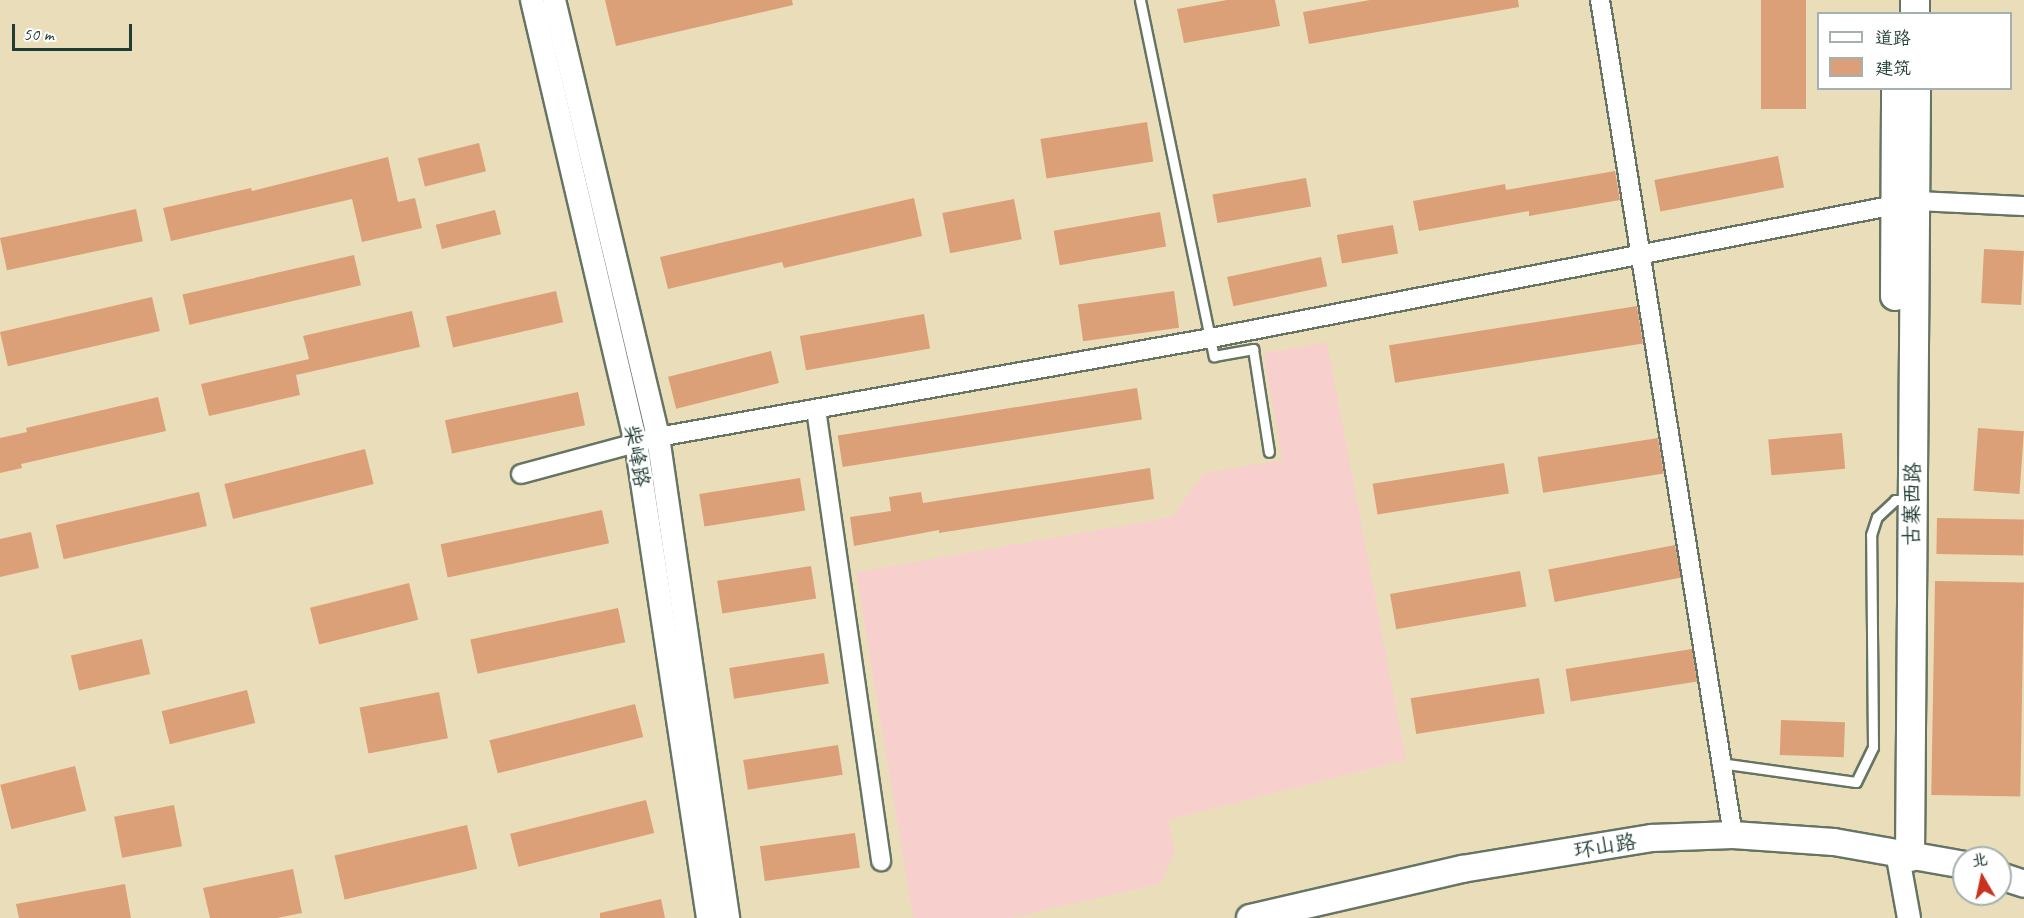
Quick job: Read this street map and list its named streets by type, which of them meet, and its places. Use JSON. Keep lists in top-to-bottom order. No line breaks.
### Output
{"streets":{"main road":["古寨西路","环山路"],"street":["柴峰路"]},"crossings":[["古寨西路","环山路"]],"legend":["道路","建筑"],"scale_bar":"50 m","north":"top"}
